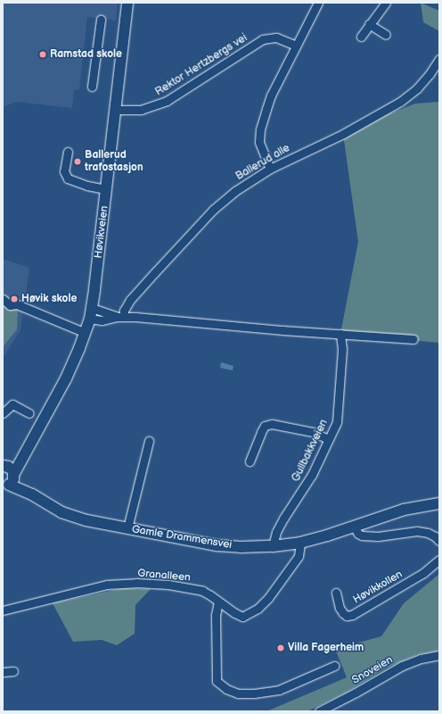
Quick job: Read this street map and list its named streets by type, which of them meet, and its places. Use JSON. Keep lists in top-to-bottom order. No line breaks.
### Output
{"streets":{"main road":["Høvikveien","Gamle Drammensvei"],"street":["Rektor Hertzbergs vei","Ballerud alle","Gullbakkveien","Granalleen","Høvikkollen","Snoveien"]},"crossings":[["Rektor Hertzbergs vei","Høvikveien"],["Høvikveien","Gamle Drammensvei"],["Gullbakkveien","Gamle Drammensvei"],["Gamle Drammensvei","Granalleen"]],"places":["Ramstad skole","Ballerud trafostasjon","Høvik skole","Villa Fagerheim"]}
